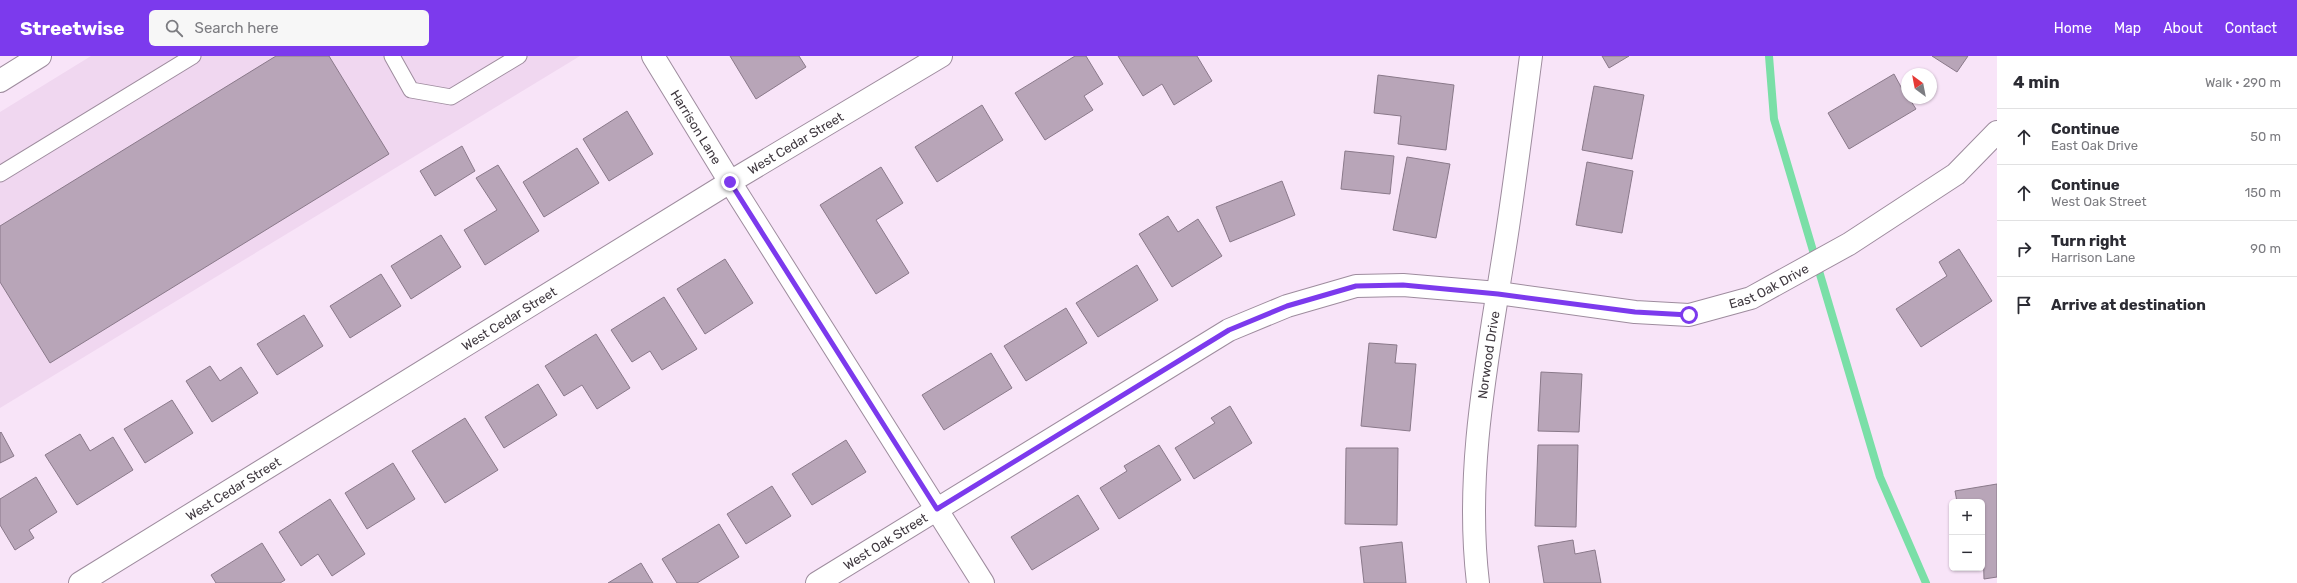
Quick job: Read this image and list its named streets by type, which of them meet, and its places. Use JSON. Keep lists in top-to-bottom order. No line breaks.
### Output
{"streets":{"street":["Harrison Lane","West Cedar Street","East Oak Drive","Norwood Drive","West Oak Street"]},"crossings":[["Harrison Lane","West Cedar Street"],["Harrison Lane","West Oak Street"],["East Oak Drive","Norwood Drive"],["East Oak Drive","West Oak Street"],["Norwood Drive","West Oak Street"]],"north":"top left","page":{"header":"Streetwise","search":"Search here","nav":["Home","Map","About","Contact"],"heading":["4 min","Walk · 290 m"],"list":[["Continue","East Oak Drive","50 m"],["Continue","West Oak Street","150 m"],["Turn right","Harrison Lane","90 m"],"Arrive at destination"],"map_buttons":["+","−"]}}
